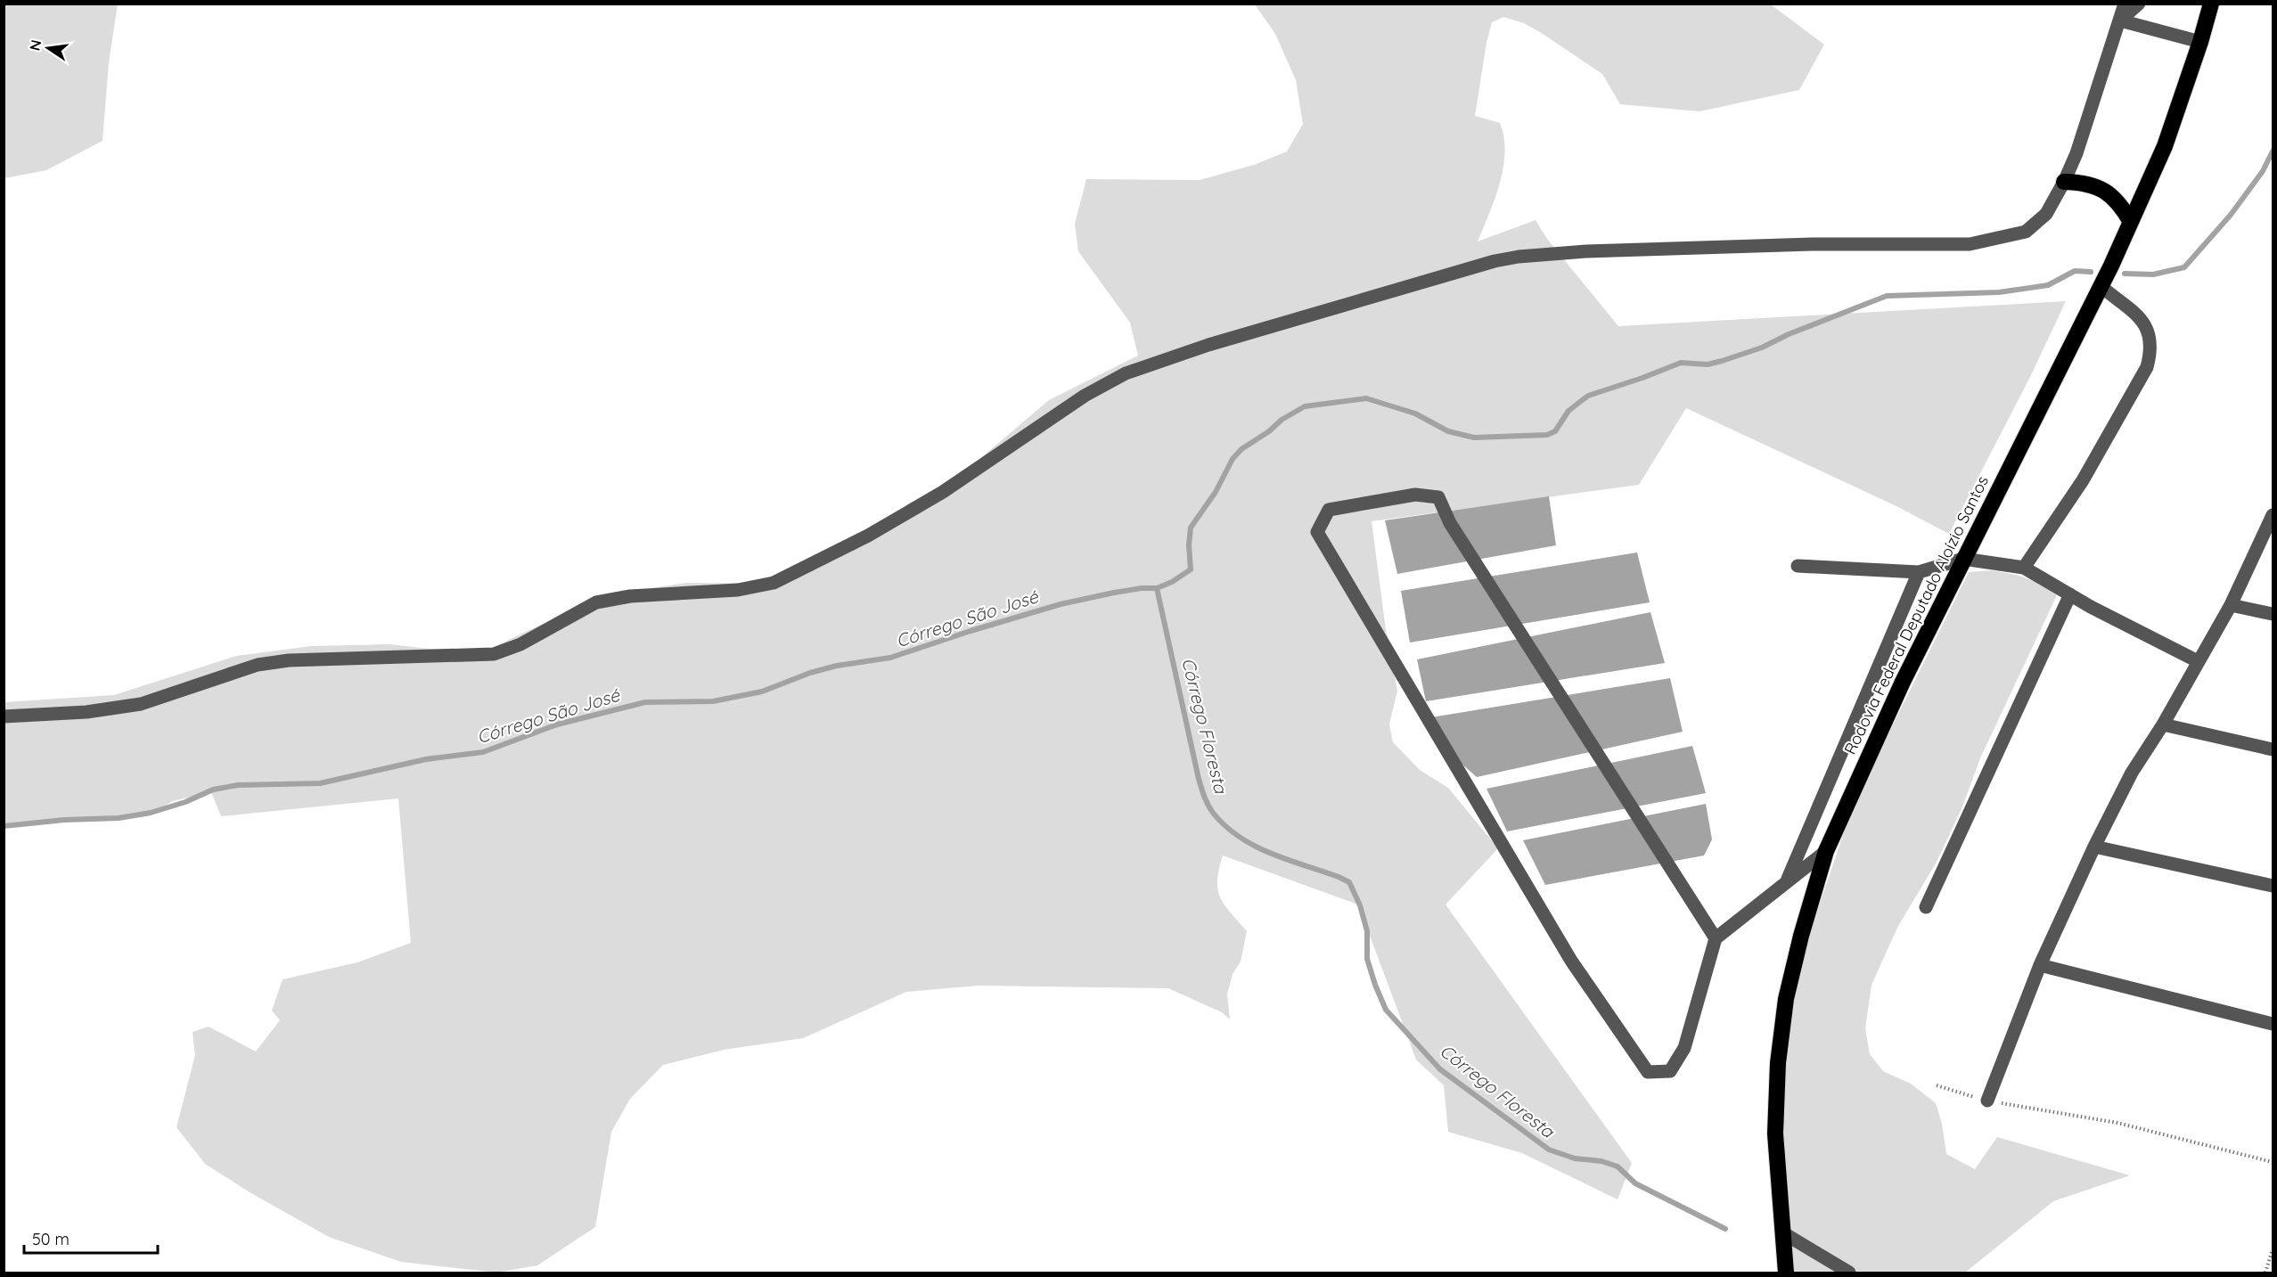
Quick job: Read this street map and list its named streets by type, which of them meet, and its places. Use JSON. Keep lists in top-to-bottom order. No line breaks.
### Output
{"streets":{"highway":["Rodovia Federal Deputado Aloízio Santos"]},"water":["Córrego São José","Córrego Floresta"],"scale_bar":"50 m","north":"left"}
